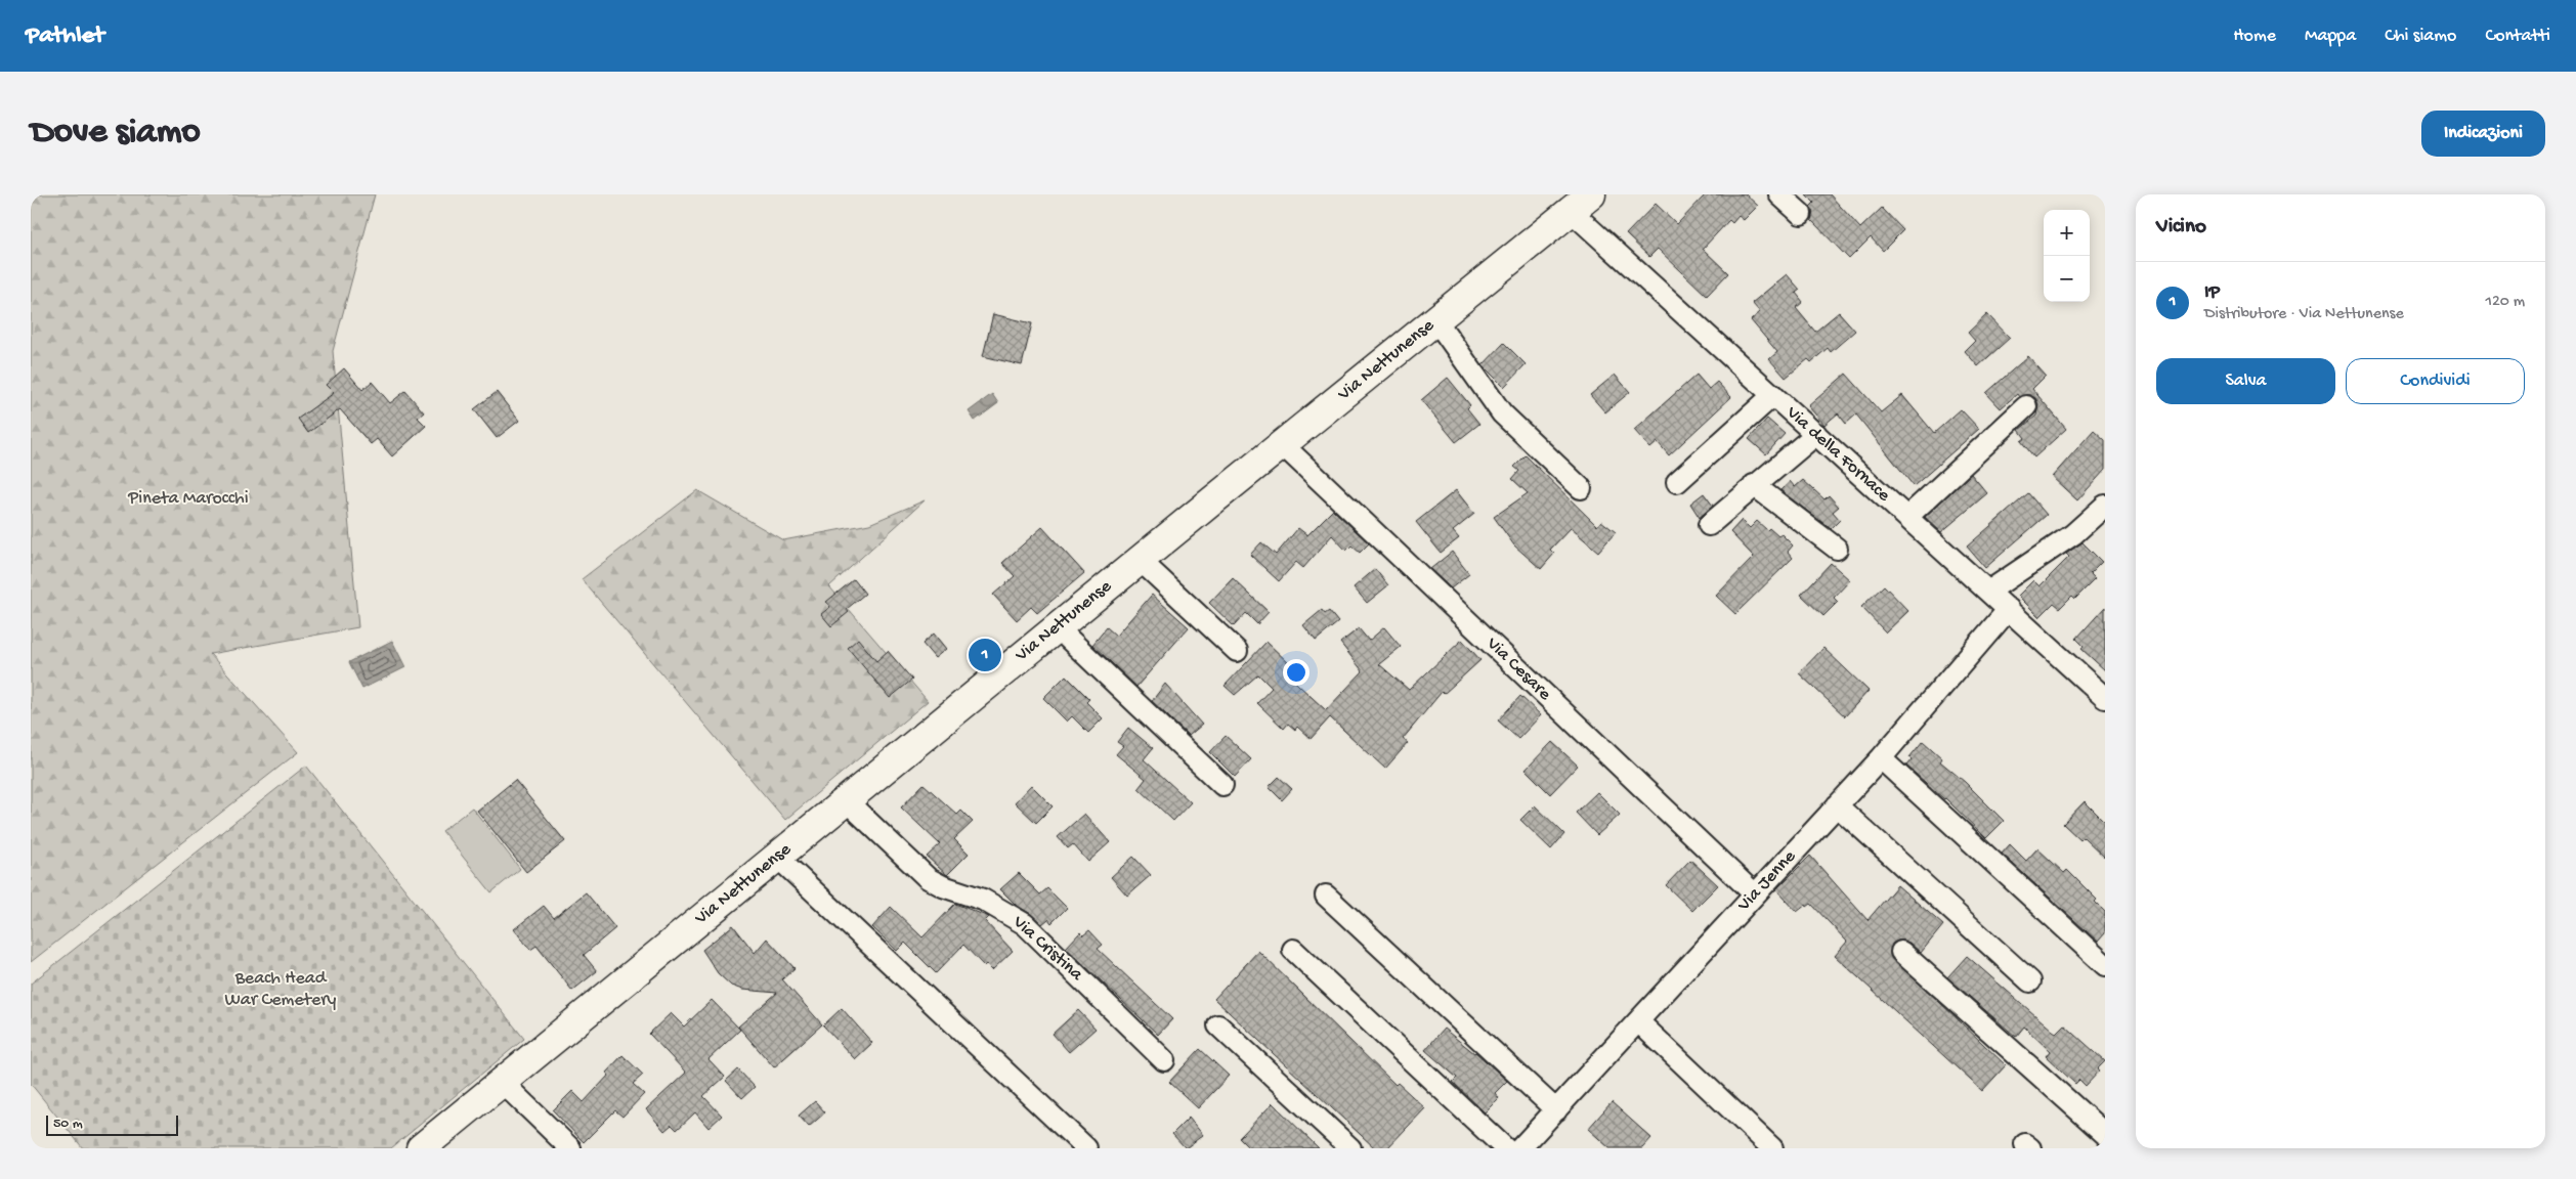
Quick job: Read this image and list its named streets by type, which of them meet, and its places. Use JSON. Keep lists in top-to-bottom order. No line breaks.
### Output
{"streets":{"main road":["Via Nettunense"],"street":["Via della Fornace","Via Cesare","Via Jenne","Via Cristina"]},"crossings":[["Via Nettunense","Via della Fornace"],["Via Nettunense","Via Cesare"],["Via Nettunense","Via Cristina"],["Via della Fornace","Via Jenne"],["Via Cesare","Via Jenne"]],"parks":["Pineta Marocchi","Beach Head War Cemetery"],"scale_bar":"50 m","page":{"header":"Pathlet","nav":["Home","Mappa","Chi siamo","Contatti"],"buttons":["Indicazioni",["Salva","Condividi"]],"title":"Dove siamo","heading":"Vicino","map_buttons":["+","−"],"list":[{"mark":"1","name":"IP","note":"Distributore · Via Nettunense","value":"120 m"}],"pins":"1","scale":"50 m"}}
